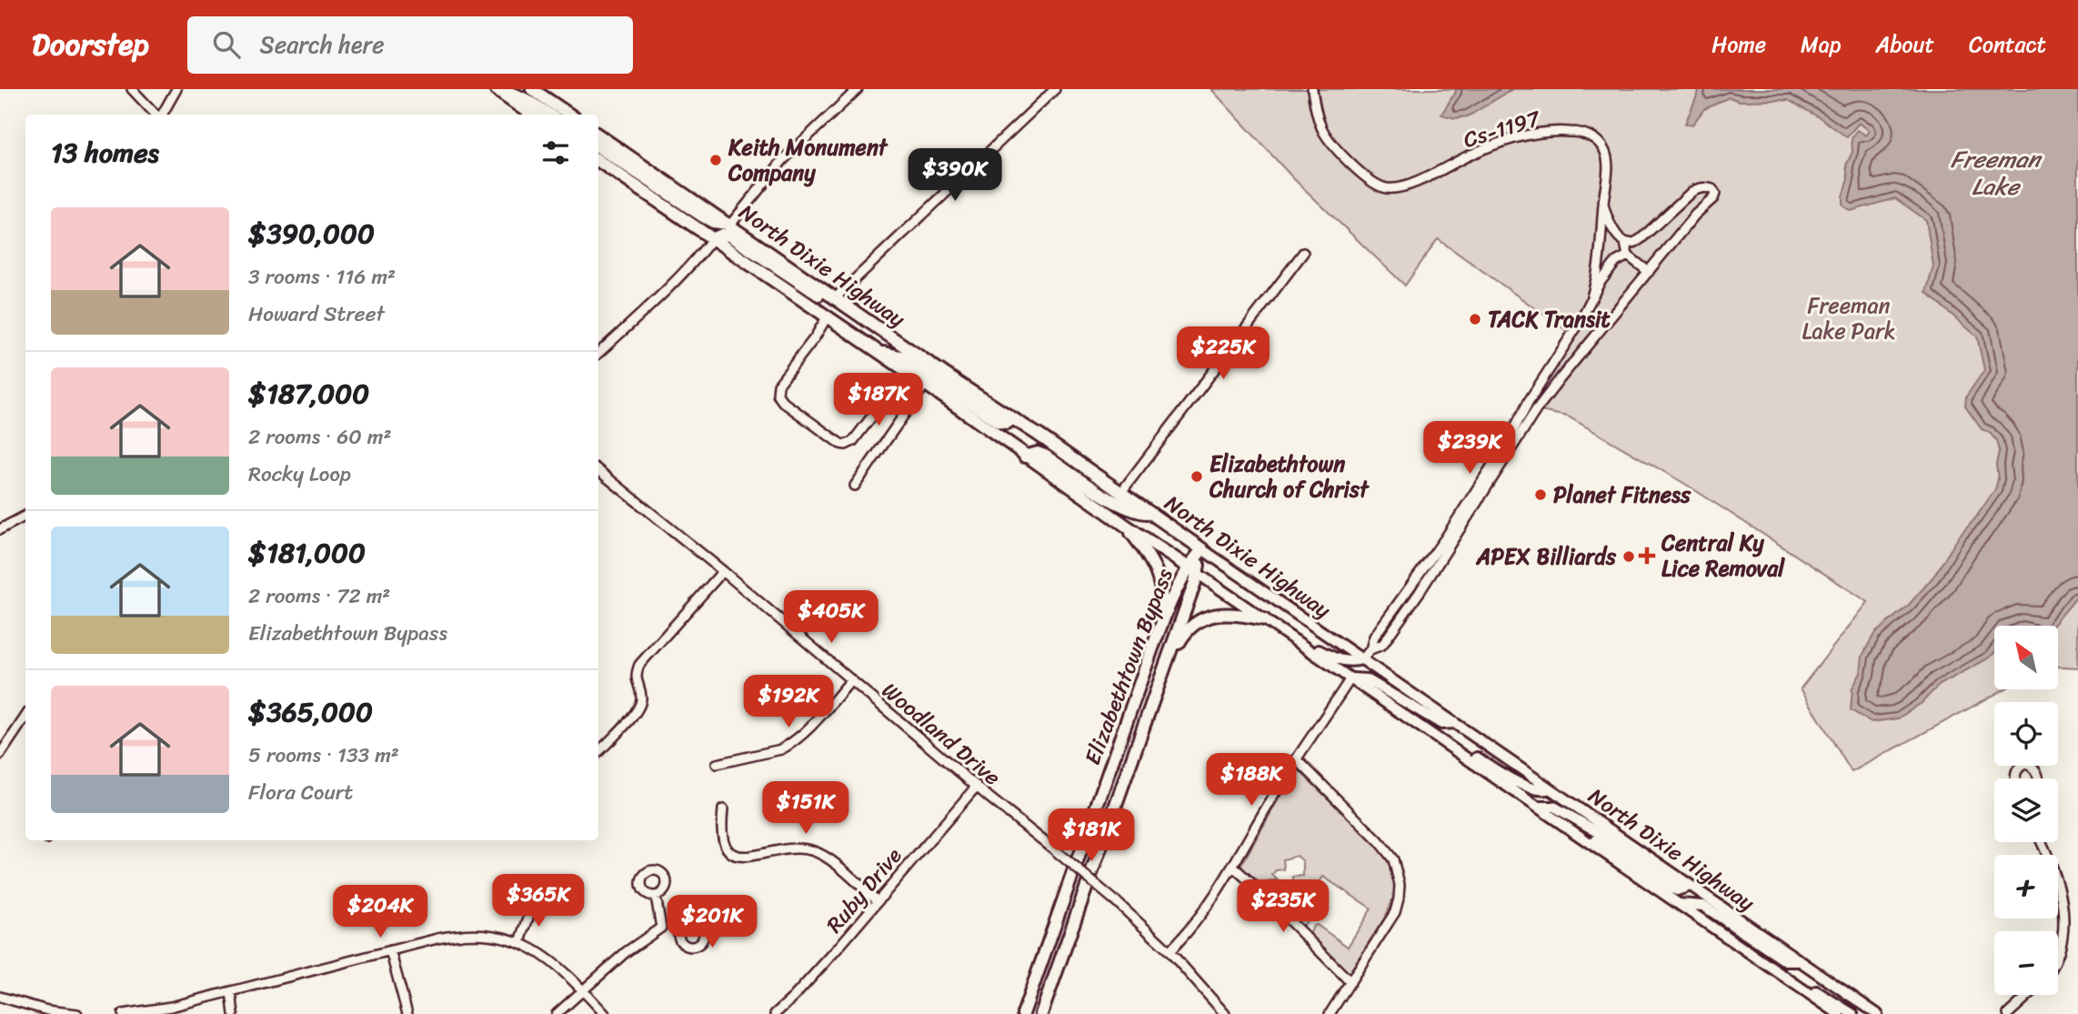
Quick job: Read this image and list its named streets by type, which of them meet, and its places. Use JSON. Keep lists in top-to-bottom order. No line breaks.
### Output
{"streets":{"highway":["North Dixie Highway","Elizabethtown Bypass"],"street":["Cs-1197","Woodland Drive","Ruby Drive"]},"crossings":[["North Dixie Highway","Elizabethtown Bypass"],["Woodland Drive","Ruby Drive"]],"water":["Freeman Lake"],"parks":["Freeman Lake Park"],"places":{"other":["Keith Monument Company","TACK Transit","Elizabethtown Church of Christ","Planet Fitness","APEX Billiards"],"health":["Central Ky Lice Removal"]},"north":"top left","page":{"header":"Doorstep","search":"Search here","nav":["Home","Map","About","Contact"],"heading":"13 homes","price":["$390K","$225K","$187K","$239K","$405K","$192K","$188K","$151K","$181K","$365K","$235K","$204K","$201K"],"list":[{"name":"$390,000","note":"3 rooms · 116 m² · Howard Street"},{"name":"$187,000","note":"2 rooms · 60 m² · Rocky Loop"},{"name":"$181,000","note":"2 rooms · 72 m² · Elizabethtown Bypass"},{"name":"$365,000","note":"5 rooms · 133 m² · Flora Court"}],"map_buttons":["+","−"]}}
